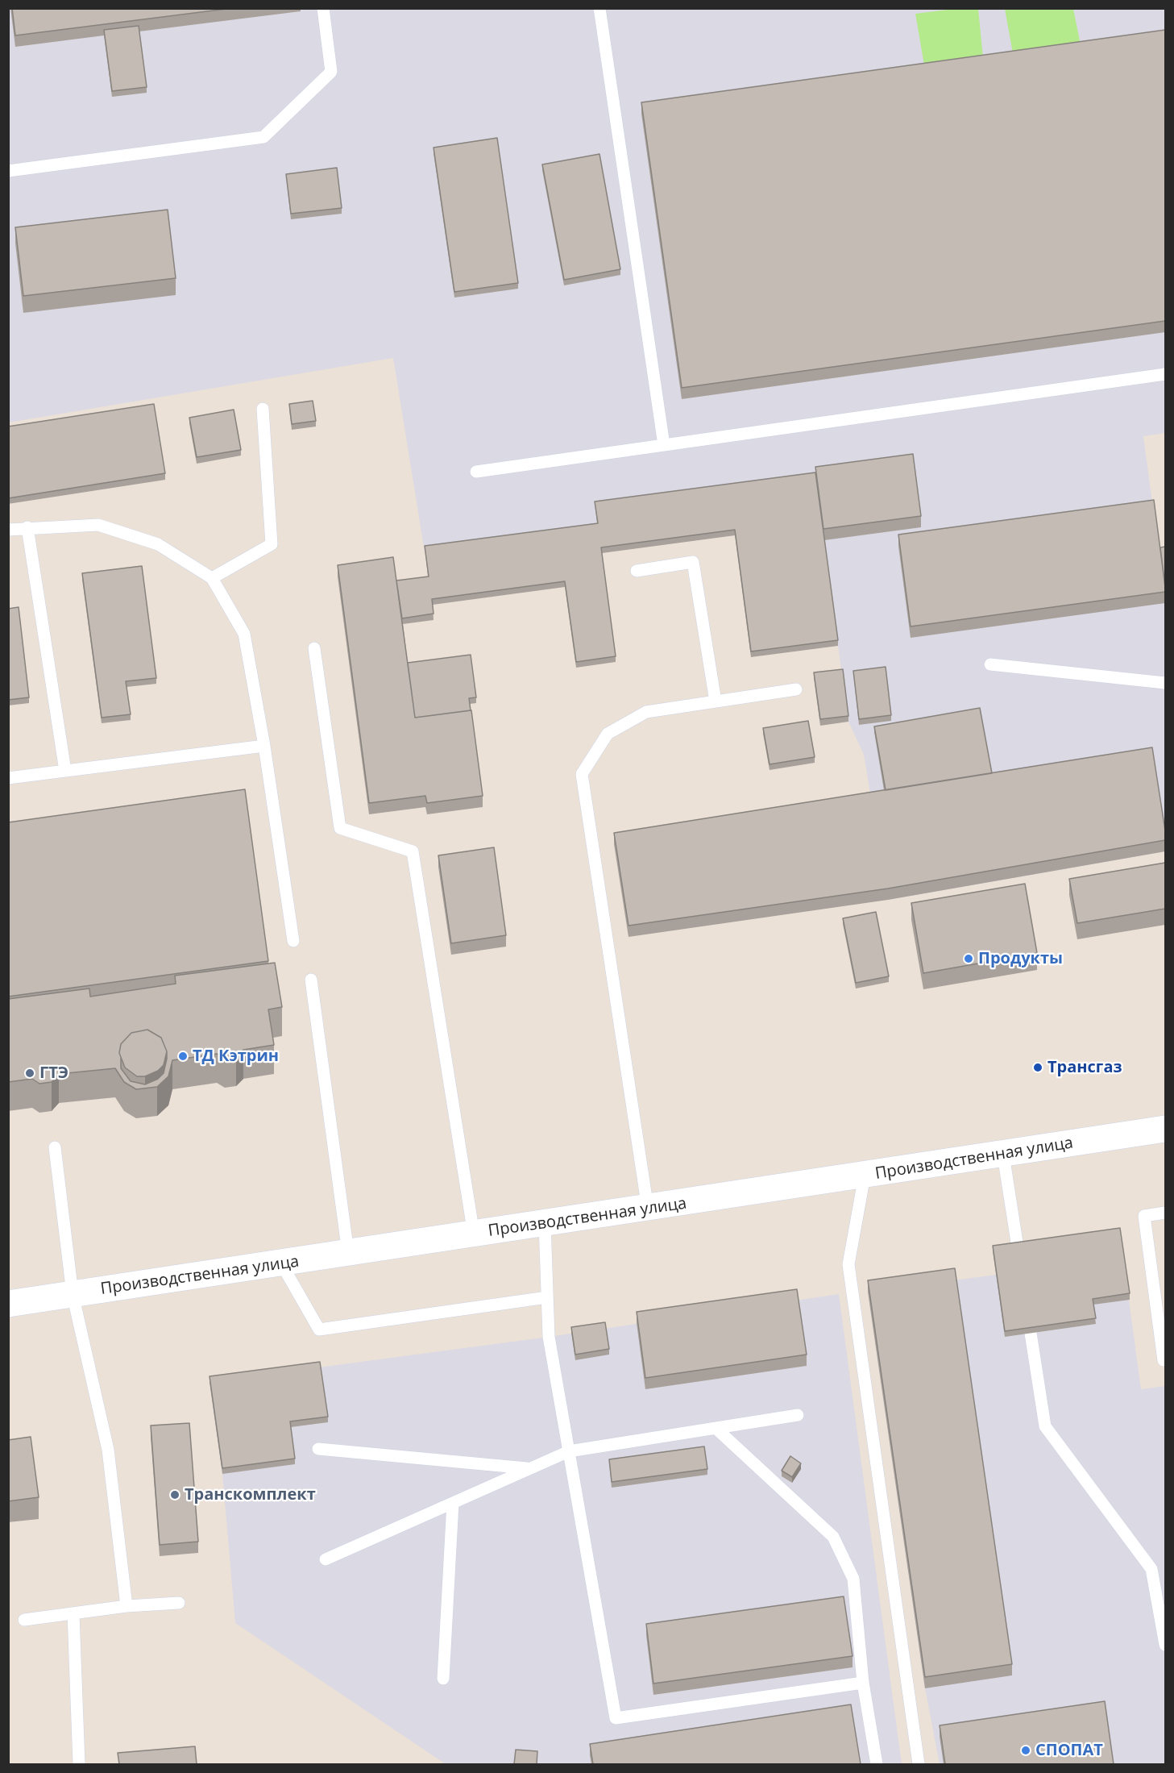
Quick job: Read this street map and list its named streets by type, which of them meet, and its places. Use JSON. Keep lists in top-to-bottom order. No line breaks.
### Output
{"streets":{"main road":["Производственная улица"]},"places":["Продукты","ТД Кэтрин","Трансгаз","ГТЭ","Транскомплект","СПОПАТ"]}
